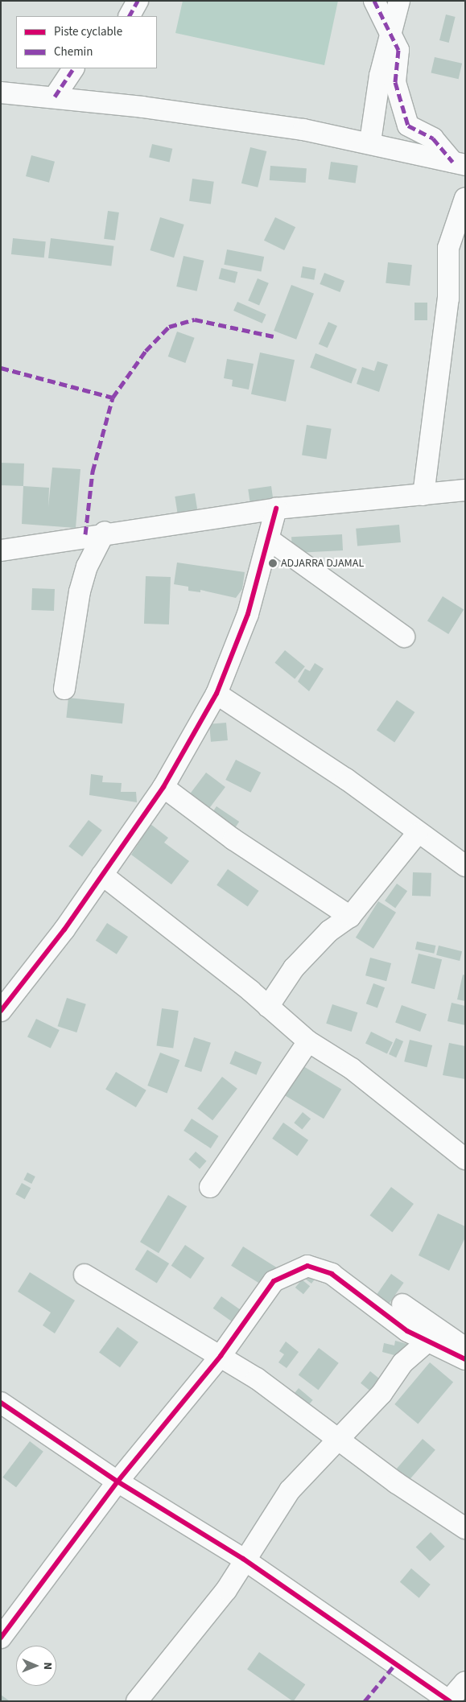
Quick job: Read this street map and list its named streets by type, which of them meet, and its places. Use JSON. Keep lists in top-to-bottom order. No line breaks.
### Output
{"places":["ADJARRA DJAMAL"],"legend":["Piste cyclable","Chemin"],"north":"right"}
